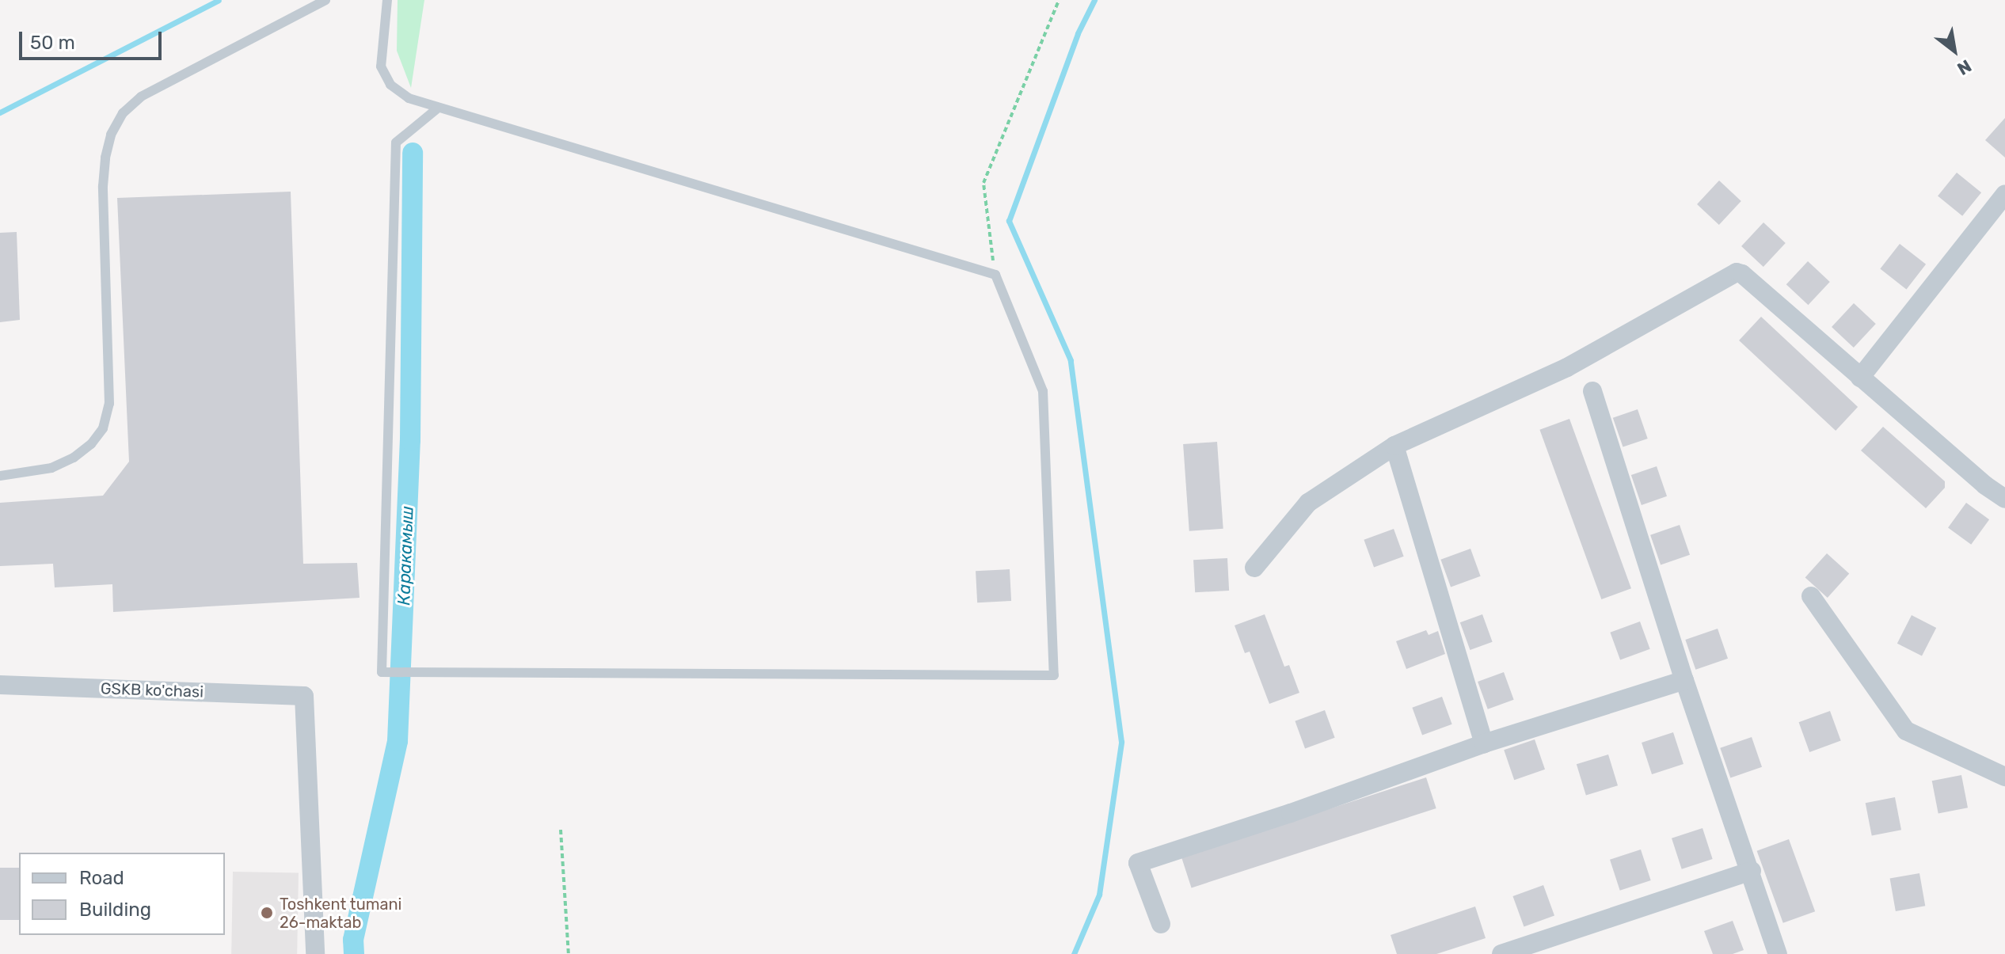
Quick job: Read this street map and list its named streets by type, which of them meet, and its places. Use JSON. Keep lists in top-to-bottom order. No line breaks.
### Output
{"streets":{"street":["GSKB ko'chasi"]},"water":["Каракамыш"],"places":["Toshkent tumani 26-maktab"],"legend":["Road","Building"],"scale_bar":"50 m","north":"bottom right"}
